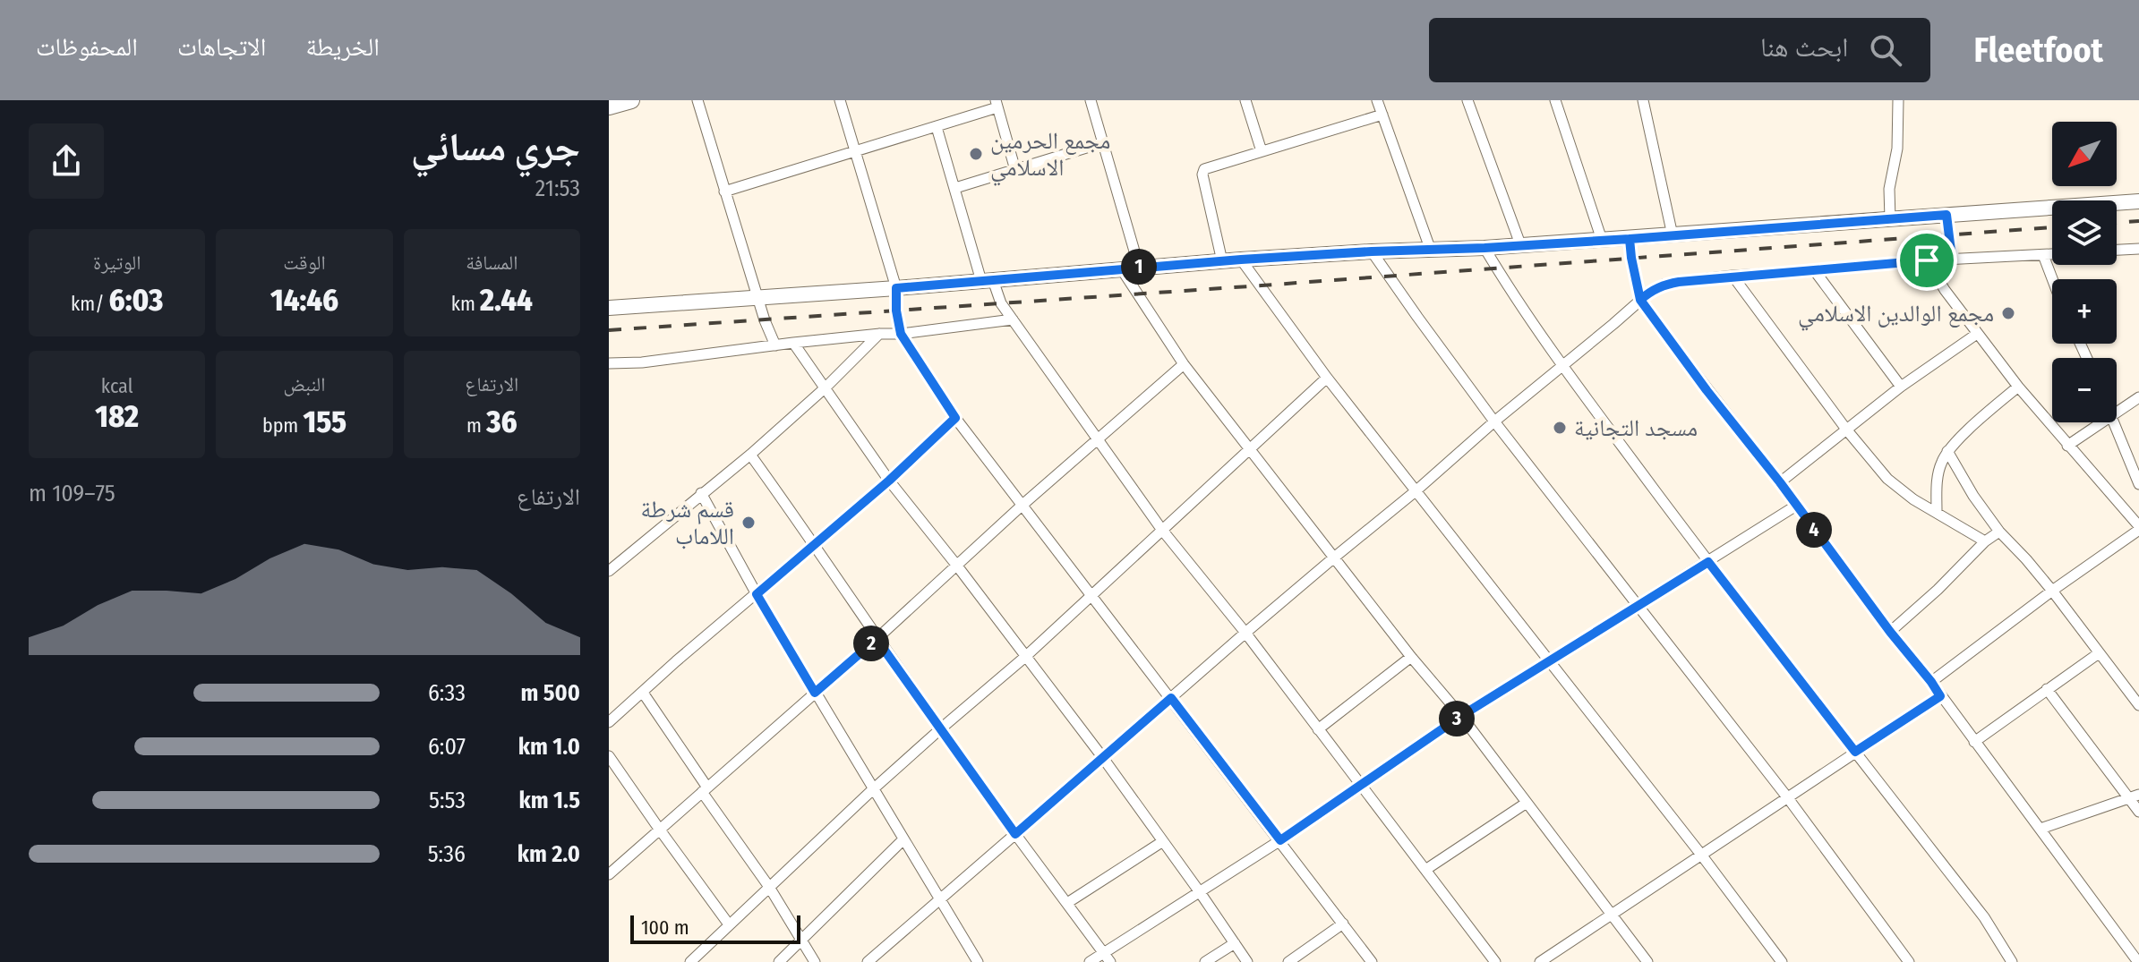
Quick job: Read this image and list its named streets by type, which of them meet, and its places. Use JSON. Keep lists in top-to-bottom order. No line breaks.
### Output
{"places":["مجمع الحرمين الاسلامي","مجمع الوالدين الاسلامي","مسجد التجانية","قسم شرطة اللاماب"],"scale_bar":"100 m","north":"bottom left","page":{"header":"Fleetfoot","search":"ابحث هنا","nav":["الخريطة","الاتجاهات","المحفوظات"],"heading":["جري مسائي","21:53"],"map_buttons":["+","−"],"stats":[["المسافة","2.44 km"],["الوقت","14:46"],["الوتيرة","6:03 /km"],["الارتفاع","36 m"],["النبض","155 bpm"],["kcal","182"]],"pins":["1","4","2","3"],"chart":["الارتفاع","75–109 m"],"list":[{"name":"500 m","note":"6:33"},{"name":"1.0 km","note":"6:07"},{"name":"1.5 km","note":"5:53"},{"name":"2.0 km","note":"5:36"}],"scale":"100 m"}}
